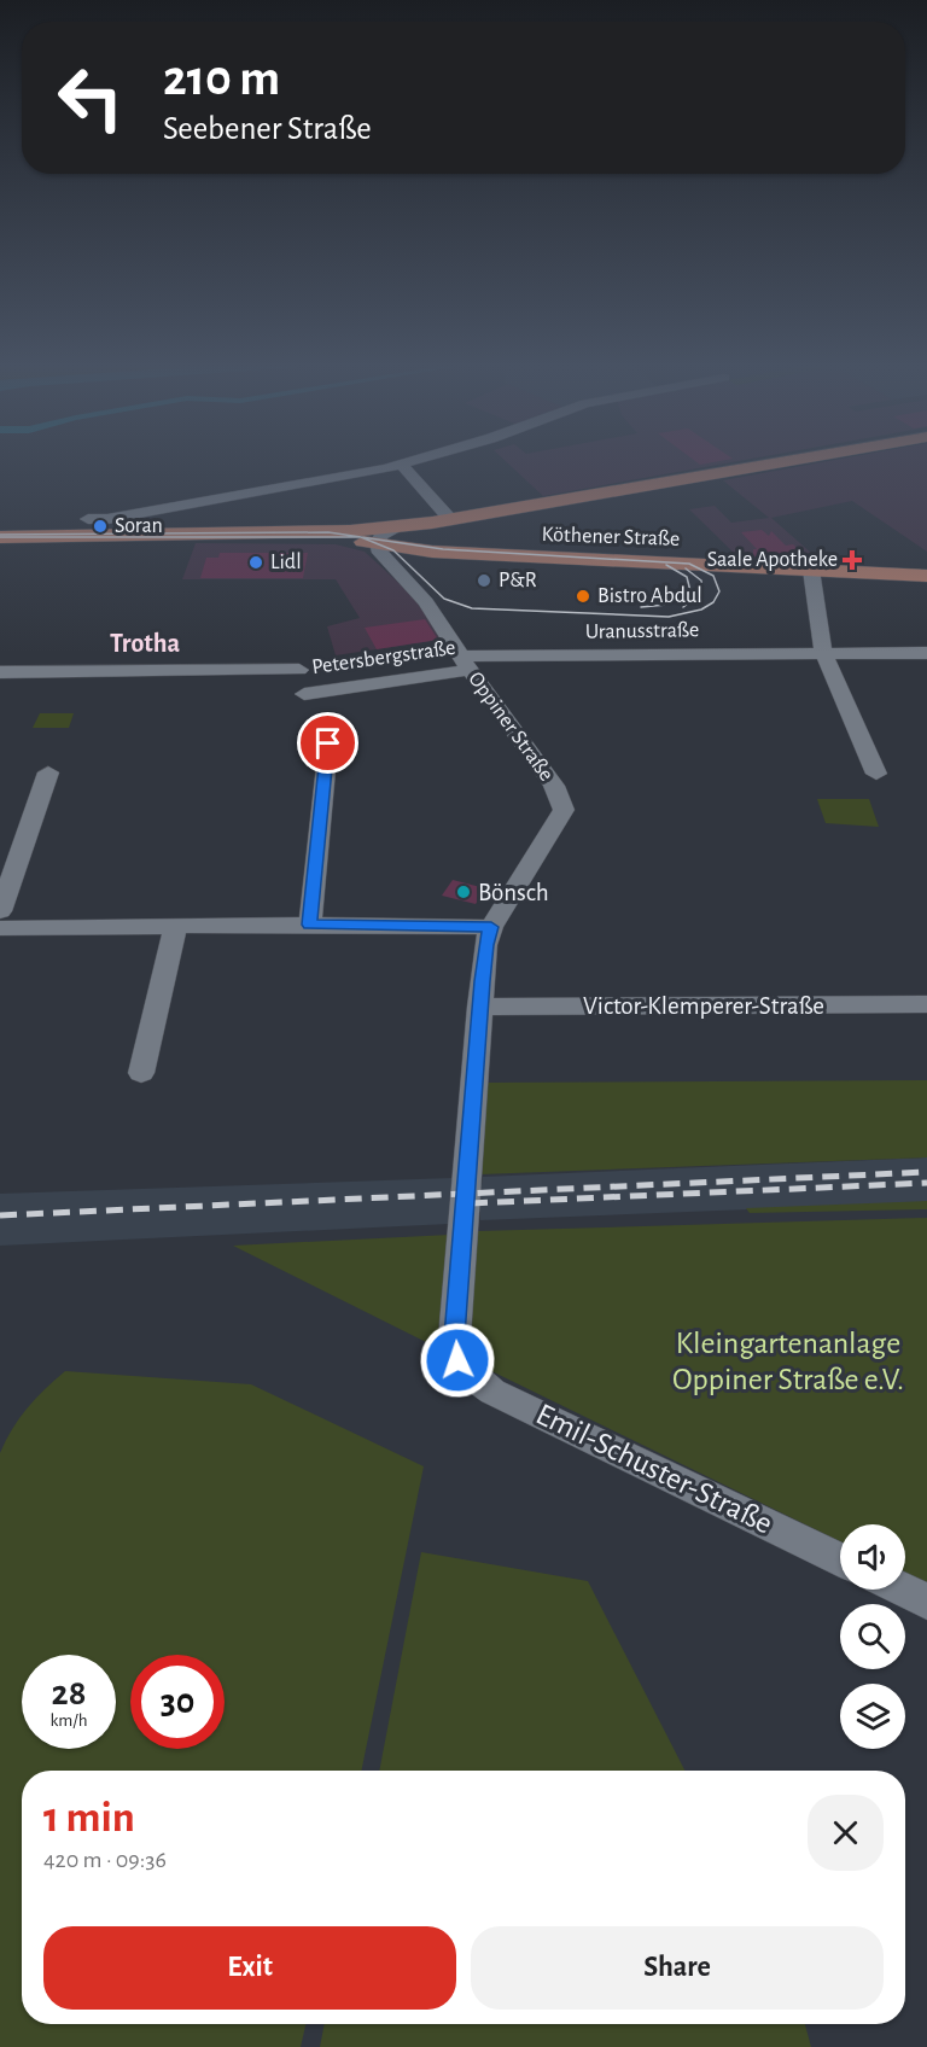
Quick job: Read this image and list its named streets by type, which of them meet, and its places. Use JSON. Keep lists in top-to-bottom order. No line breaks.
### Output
{"streets":{"main road":["Köthener Straße"],"street":["Uranusstraße","Petersbergstraße","Oppiner Straße","Victor-Klemperer-Straße","Emil-Schuster-Straße"]},"crossings":[["Köthener Straße","Oppiner Straße"],["Uranusstraße","Petersbergstraße"],["Uranusstraße","Oppiner Straße"],["Petersbergstraße","Oppiner Straße"],["Victor-Klemperer-Straße","Emil-Schuster-Straße"]],"districts":["Trotha"],"parks":["Kleingartenanlage Oppiner Straße e.V."],"places":{"other":["Soran","Lidl","P&R","Bistro Abdul","Bönsch"],"health":["Saale Apotheke"]},"page":{"turn":["210 m","Seebener Straße"],"speed":"28 km/h","limit":"30","heading":["1 min","420 m · 09:36"],"buttons":["Exit","Share"]}}
